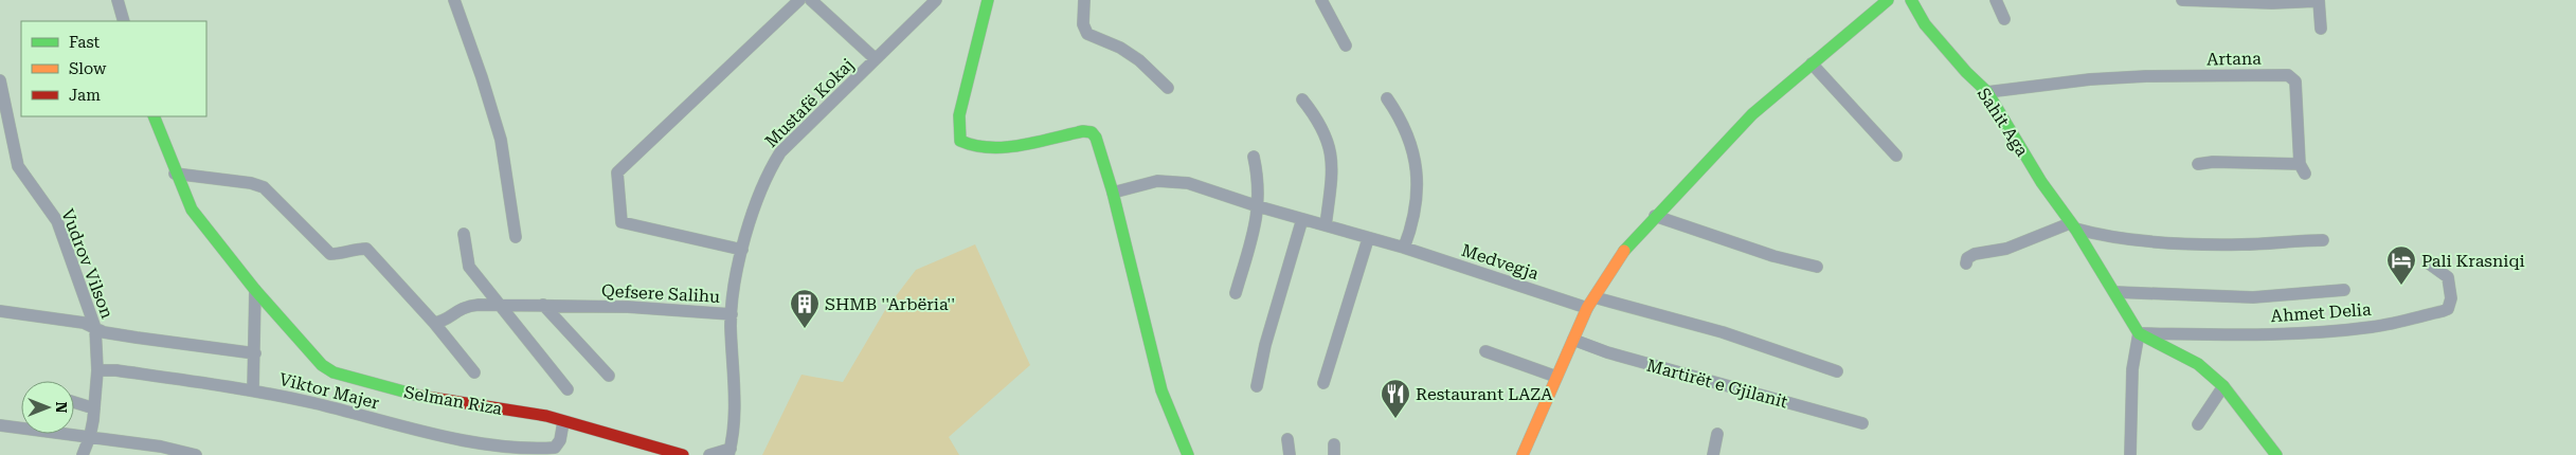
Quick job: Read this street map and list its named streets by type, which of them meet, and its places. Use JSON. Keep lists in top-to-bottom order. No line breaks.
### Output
{"streets":{"street":["Artana","Mustafë Kokaj","Sahit Aga","Medvegja","Vudrov Vilson","Qefsere Salihu","Ahmet Delia","Martirët e Gjilanit","Viktor Majer","Selman Riza"]},"crossings":[["Artana","Sahit Aga"],["Mustafë Kokaj","Qefsere Salihu"],["Sahit Aga","Ahmet Delia"],["Vudrov Vilson","Viktor Majer"],["Viktor Majer","Selman Riza"]],"places":{"hotel":["Pali Krasniqi"],"building":["SHMB ''Arbëria''"],"restaurant":["Restaurant LAZA"]},"legend":["Fast","Slow","Jam"],"north":"right"}
